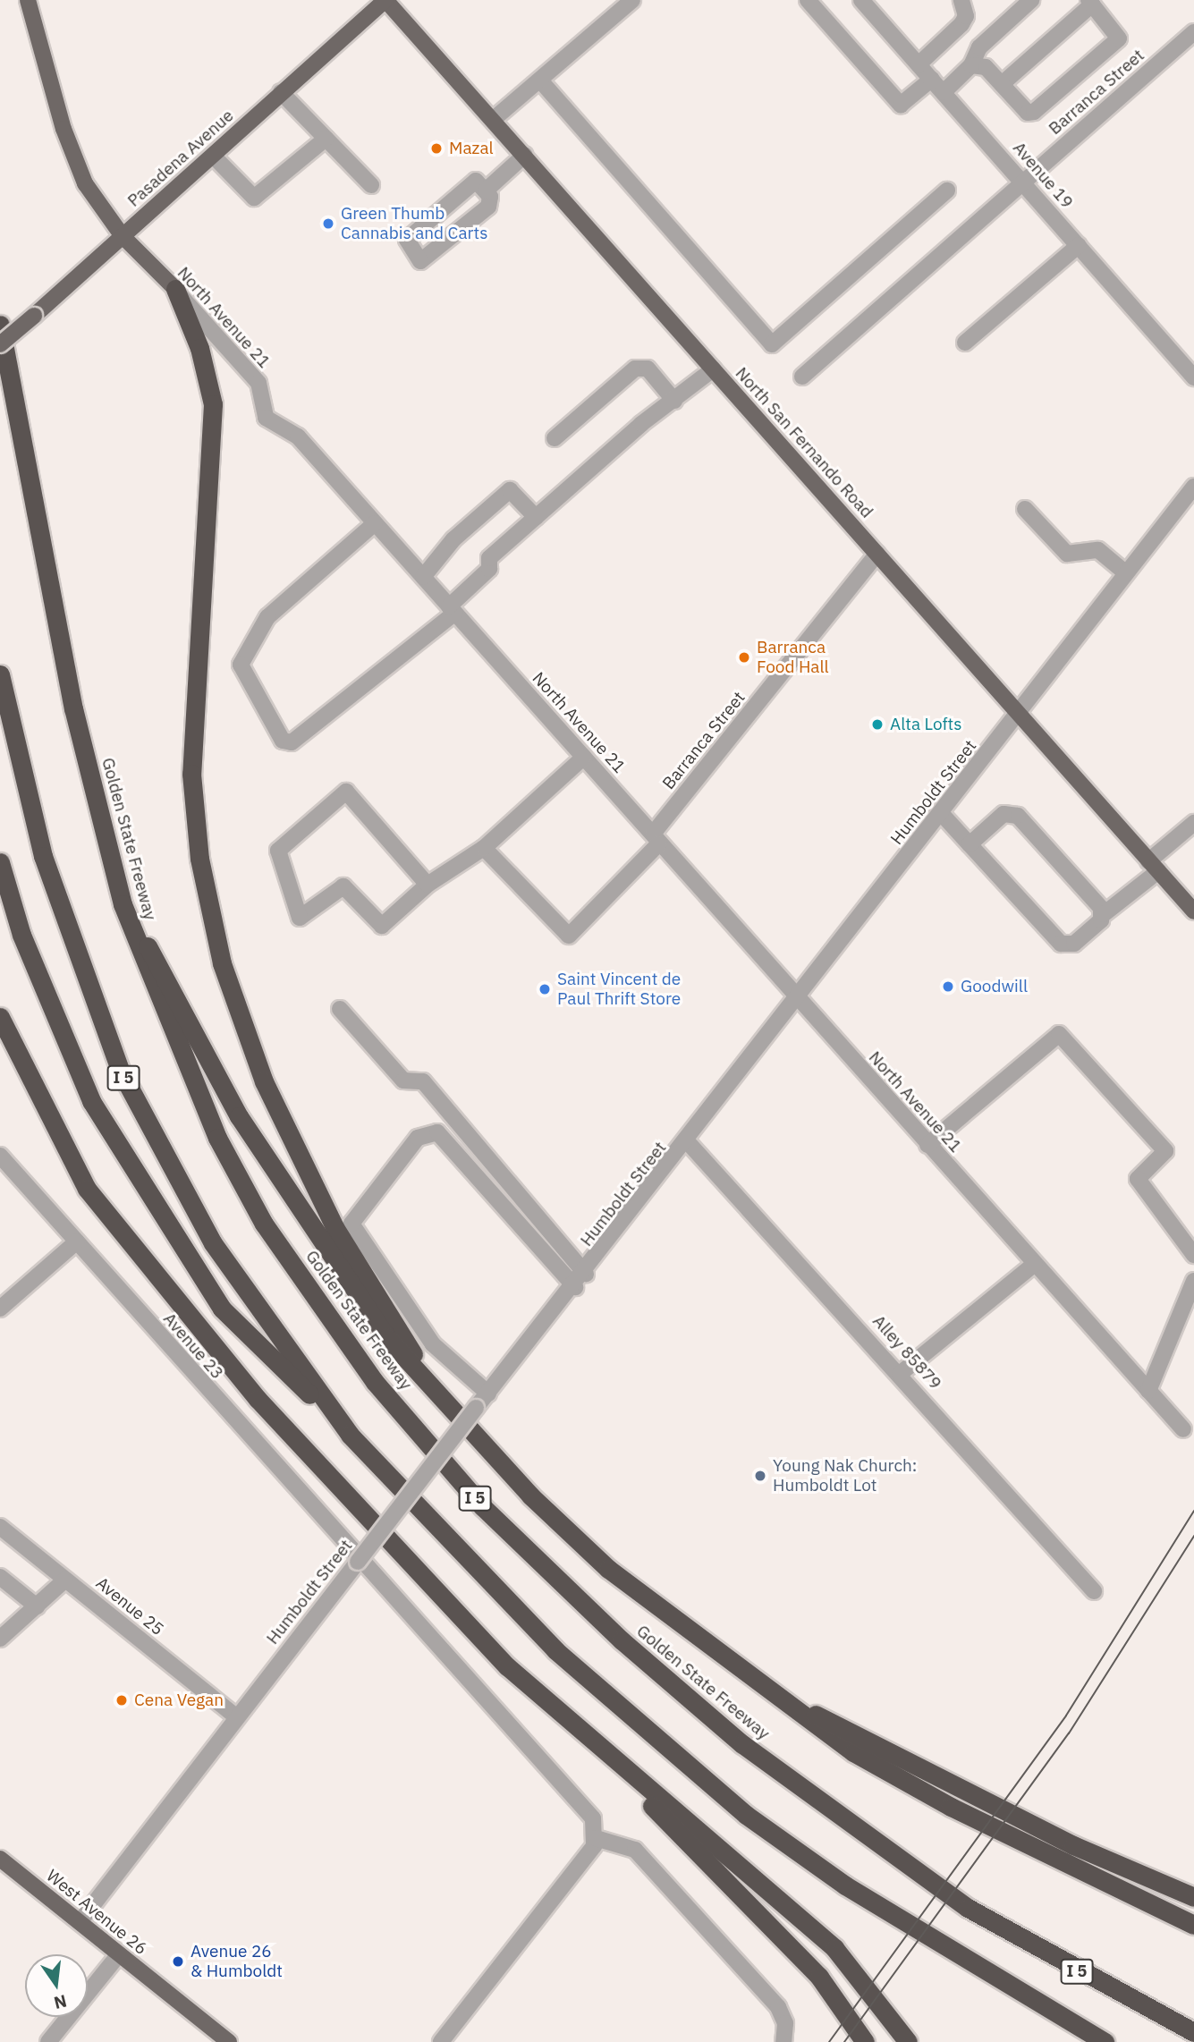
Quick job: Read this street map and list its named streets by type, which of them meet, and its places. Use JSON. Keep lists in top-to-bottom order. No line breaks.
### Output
{"streets":{"highway":["Golden State Freeway","I 5"],"main road":["Pasadena Avenue","North Avenue 21","North San Fernando Road","West Avenue 26"],"street":["Barranca Street","Avenue 19","Humboldt Street","Avenue 23","Alley 85879","Avenue 25"]},"crossings":[["Barranca Street","Avenue 19"],["Barranca Street","North Avenue 21"],["Barranca Street","North San Fernando Road"],["Pasadena Avenue","North Avenue 21"],["Pasadena Avenue","North San Fernando Road"],["North Avenue 21","Humboldt Street"],["North San Fernando Road","Humboldt Street"],["Humboldt Street","Avenue 23"],["Humboldt Street","Alley 85879"],["Humboldt Street","Avenue 25"],["Humboldt Street","West Avenue 26"]],"places":["Mazal","Green Thumb Cannabis and Carts","Barranca Food Hall","Alta Lofts","Goodwill","Saint Vincent de Paul Thrift Store","Young Nak Church: Humboldt Lot","Cena Vegan","Avenue 26 & Humboldt"],"north":"bottom"}
